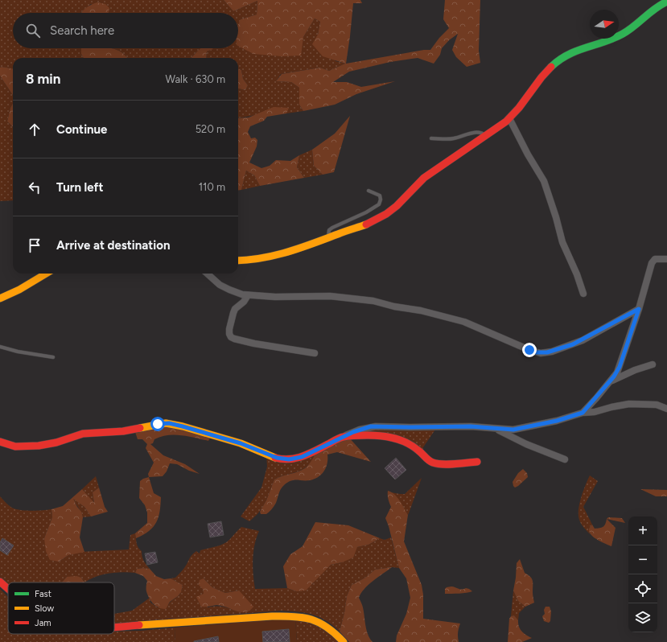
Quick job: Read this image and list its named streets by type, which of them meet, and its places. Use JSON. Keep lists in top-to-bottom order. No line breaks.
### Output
{"legend":["Fast","Slow","Jam"],"north":"right","page":{"search":"Search here","heading":["8 min","Walk · 630 m"],"list":[["Continue","520 m"],["Turn left","110 m"],"Arrive at destination"],"map_buttons":["+","−"]}}
